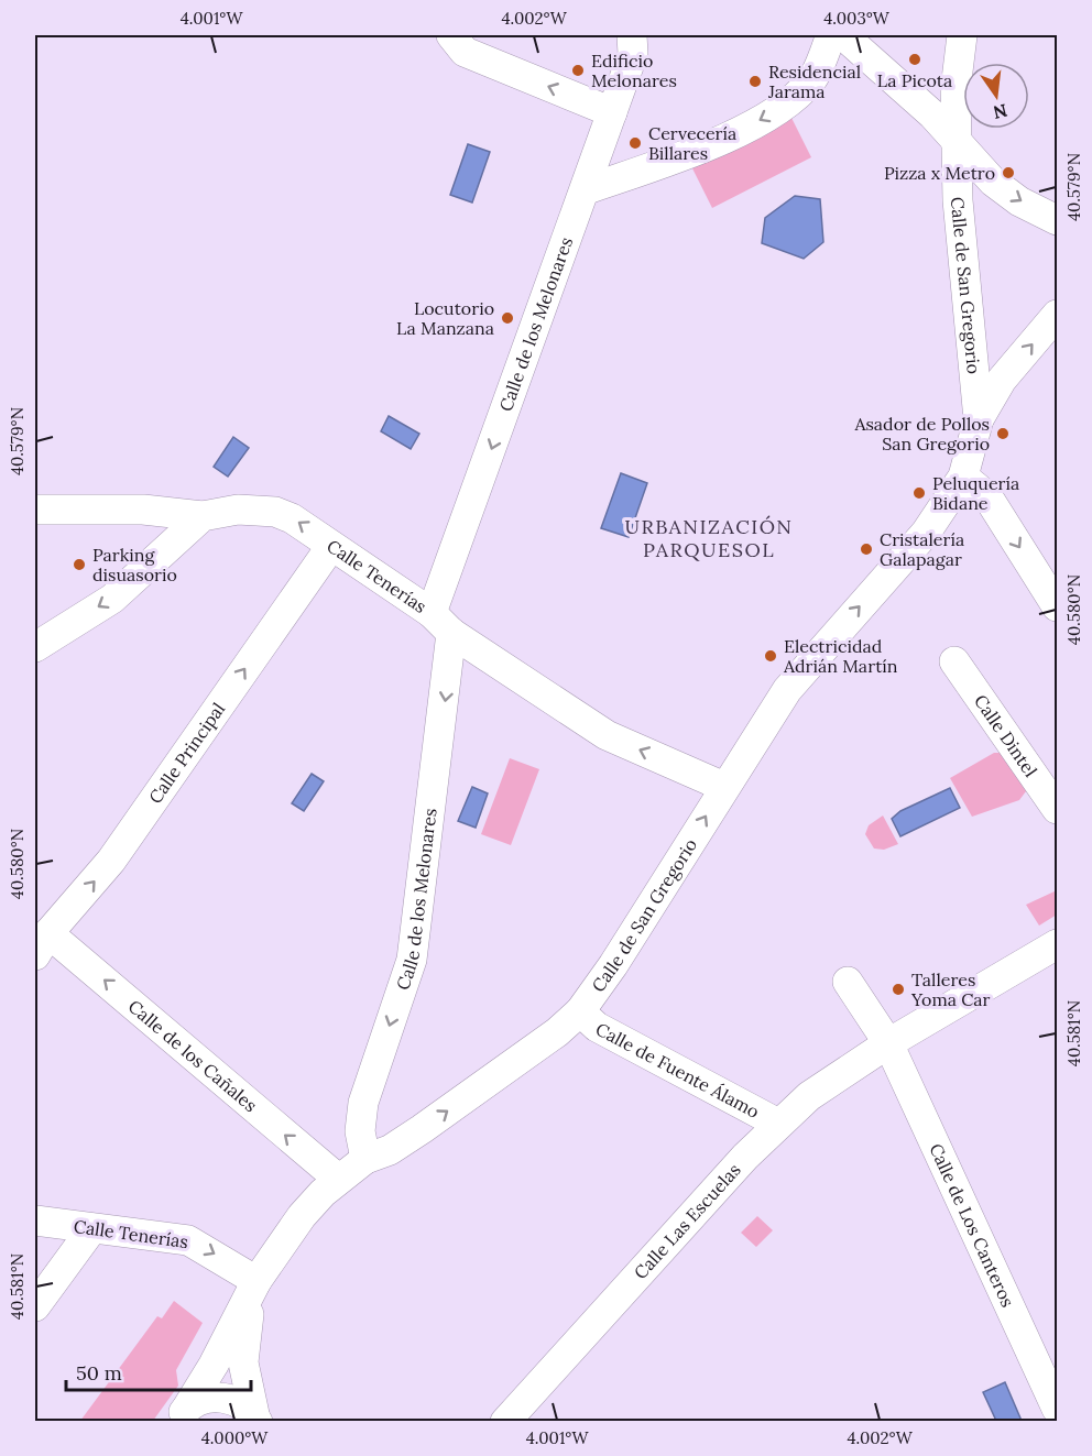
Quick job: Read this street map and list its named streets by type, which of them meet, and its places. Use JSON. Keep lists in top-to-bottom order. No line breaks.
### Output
{"streets":{"street":["Calle de San Gregorio","Calle de los Melonares","Calle Tenerías","Calle Dintel","Calle Principal","Calle de los Cañales","Calle de Fuente Álamo","Calle Las Escuelas","Calle de Los Canteros"]},"crossings":[["Calle de San Gregorio","Calle de los Melonares"],["Calle de San Gregorio","Calle Tenerías"],["Calle de San Gregorio","Calle de los Cañales"],["Calle de San Gregorio","Calle de Fuente Álamo"],["Calle de los Melonares","Calle Tenerías"],["Calle Tenerías","Calle Principal"],["Calle Principal","Calle de los Cañales"],["Calle de Fuente Álamo","Calle Las Escuelas"],["Calle Las Escuelas","Calle de Los Canteros"]],"one_way":["Calle de San Gregorio","Calle de los Melonares","Calle de los Cañales"],"districts":["URBANIZACIÓN PARQUESOL"],"places":["La Picota","Edificio Melonares","Residencial Jarama","Cervecería Billares","Pizza x Metro","Locutorio La Manzana","Asador de Pollos San Gregorio","Peluquería Bidane","Cristalería Galapagar","Parking disuasorio","Electricidad Adrián Martín","Talleres Yoma Car"],"scale_bar":"50 m","north":"bottom","coordinates":["4.001°W","4.002°W","4.003°W","40.579°N","40.580°N","40.581°N","4.000°W"]}
